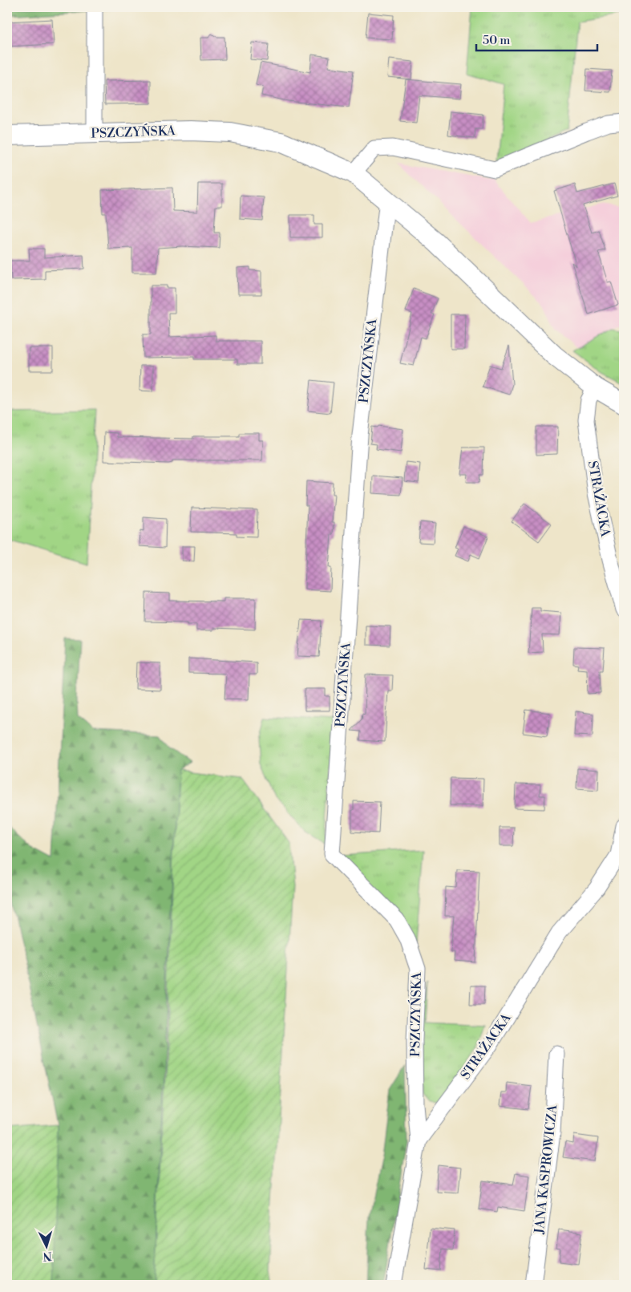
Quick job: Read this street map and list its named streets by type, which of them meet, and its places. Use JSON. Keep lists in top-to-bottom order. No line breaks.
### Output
{"streets":{"street":["PSZCZYŃSKA","STRAŻACKA","JANA KASPROWICZA"]},"crossings":[["PSZCZYŃSKA","STRAŻACKA"]],"scale_bar":"50 m","north":"bottom"}
